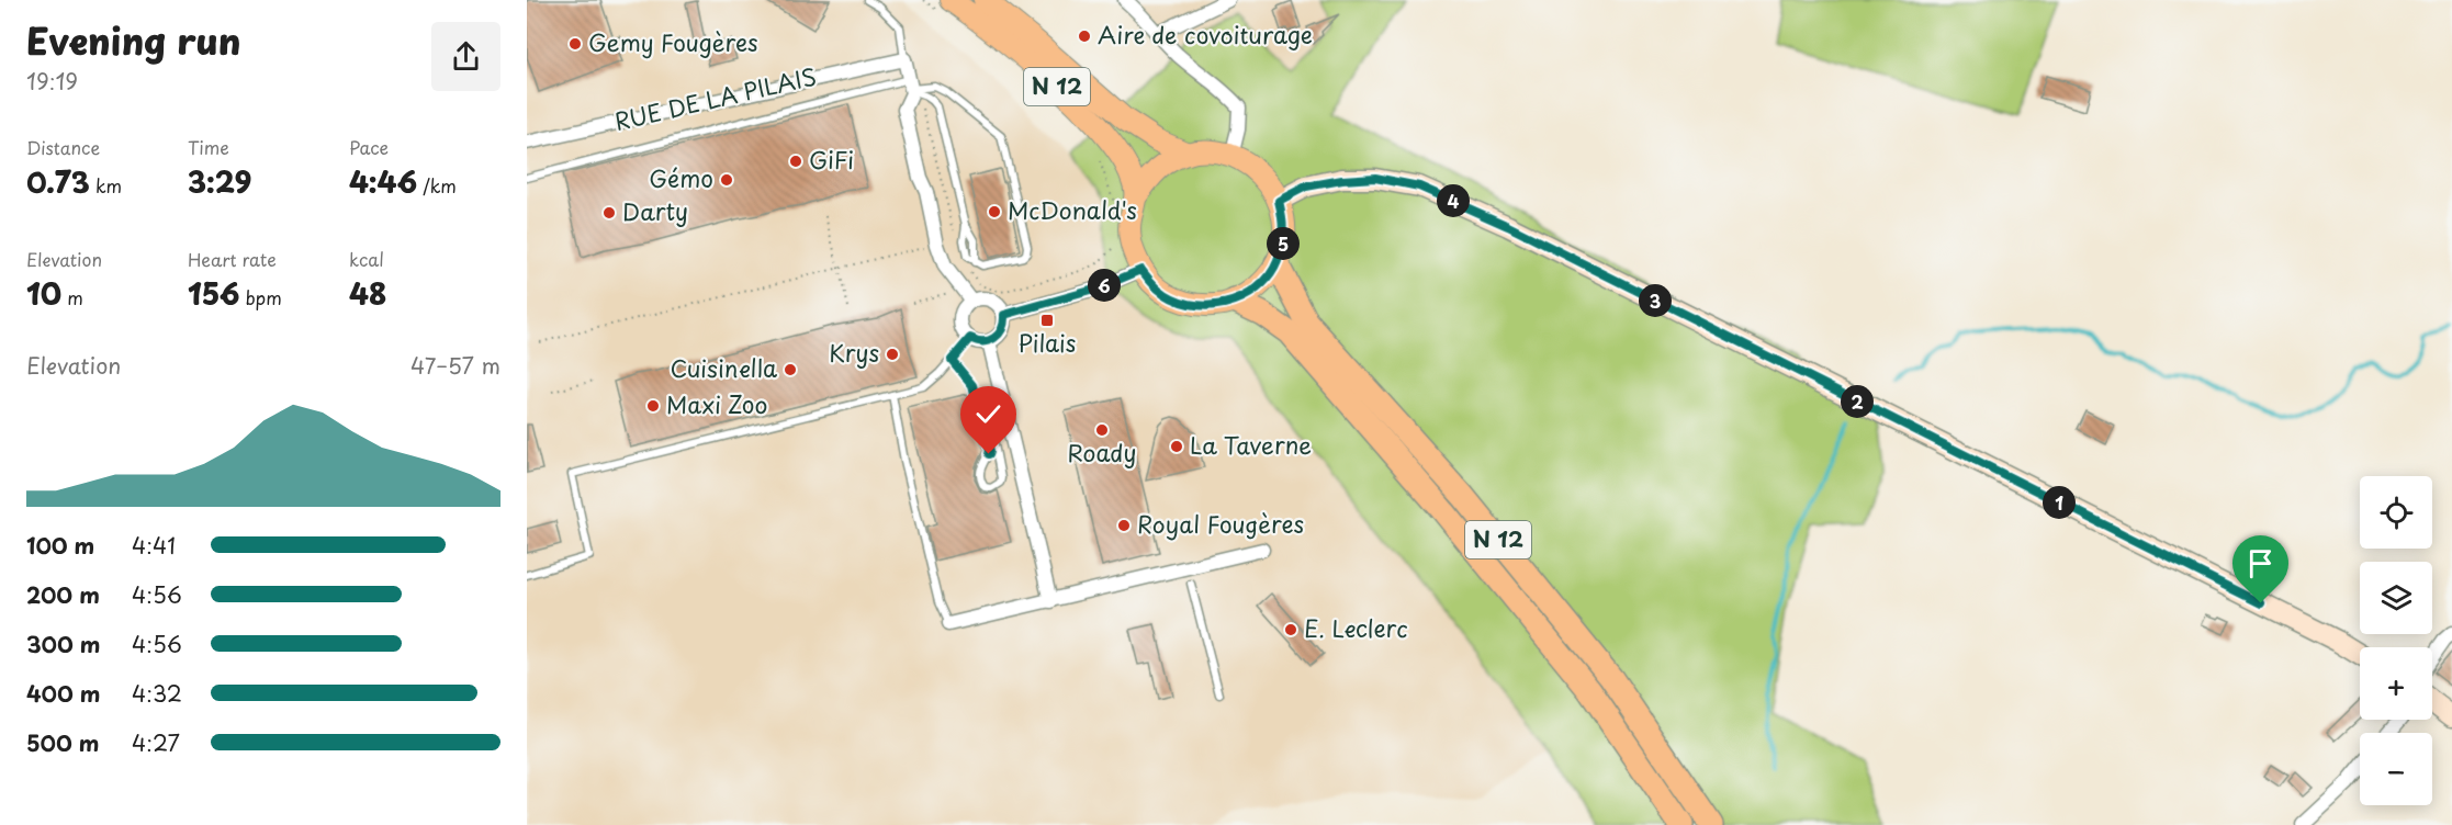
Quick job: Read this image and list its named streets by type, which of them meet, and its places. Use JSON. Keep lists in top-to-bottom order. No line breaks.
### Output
{"streets":{"highway":["N 12"],"street":["RUE DE LA PILAIS"]},"places":{"other":["Aire de covoiturage","Gemy Fougères","GiFi","Gémo","McDonald's","Darty","Krys","Cuisinella","Maxi Zoo","Roady","La Taverne","Royal Fougères","E. Leclerc"],"transit":["Pilais"]},"page":{"heading":["Evening run","19:19"],"stats":[["Distance","0.73 km"],["Time","3:29"],["Pace","4:46 /km"],["Elevation","10 m"],["Heart rate","156 bpm"],["kcal","48"]],"pins":["4","5","6","3","2","1"],"chart":["Elevation","47–57 m"],"map_buttons":["+","−"],"list":[{"name":"100 m","note":"4:41"},{"name":"200 m","note":"4:56"},{"name":"300 m","note":"4:56"},{"name":"400 m","note":"4:32"},{"name":"500 m","note":"4:27"}]}}
